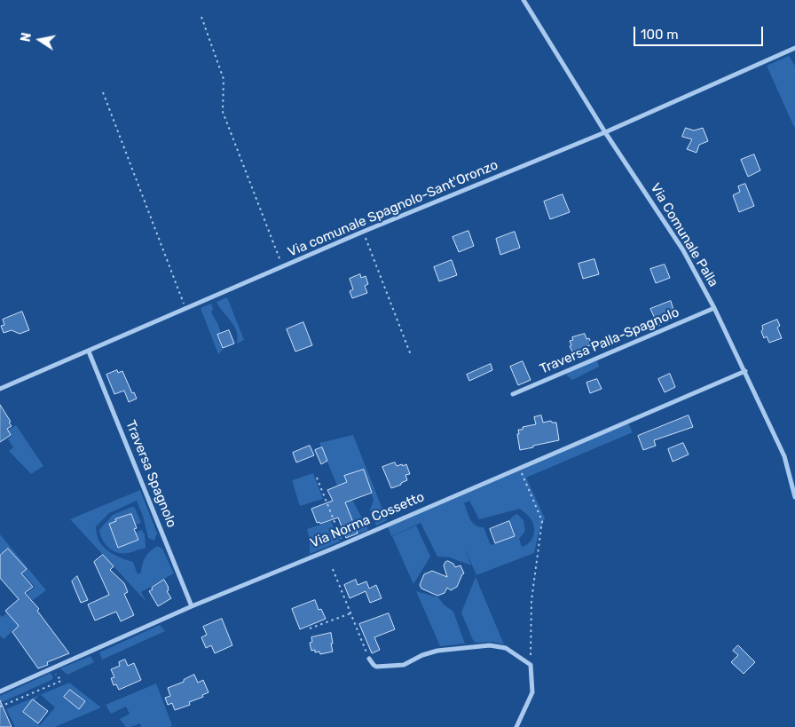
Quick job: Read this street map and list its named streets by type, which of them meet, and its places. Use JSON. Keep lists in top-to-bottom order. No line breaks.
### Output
{"streets":{"street":["Via comunale Spagnolo-Sant'Oronzo","Via Comunale Palla","Traversa Palla-Spagnolo","Traversa Spagnolo","Via Norma Cossetto"]},"crossings":[["Via comunale Spagnolo-Sant'Oronzo","Via Comunale Palla"],["Via comunale Spagnolo-Sant'Oronzo","Traversa Spagnolo"],["Via Comunale Palla","Traversa Palla-Spagnolo"],["Via Comunale Palla","Via Norma Cossetto"],["Traversa Spagnolo","Via Norma Cossetto"]],"scale_bar":"100 m","north":"left"}
